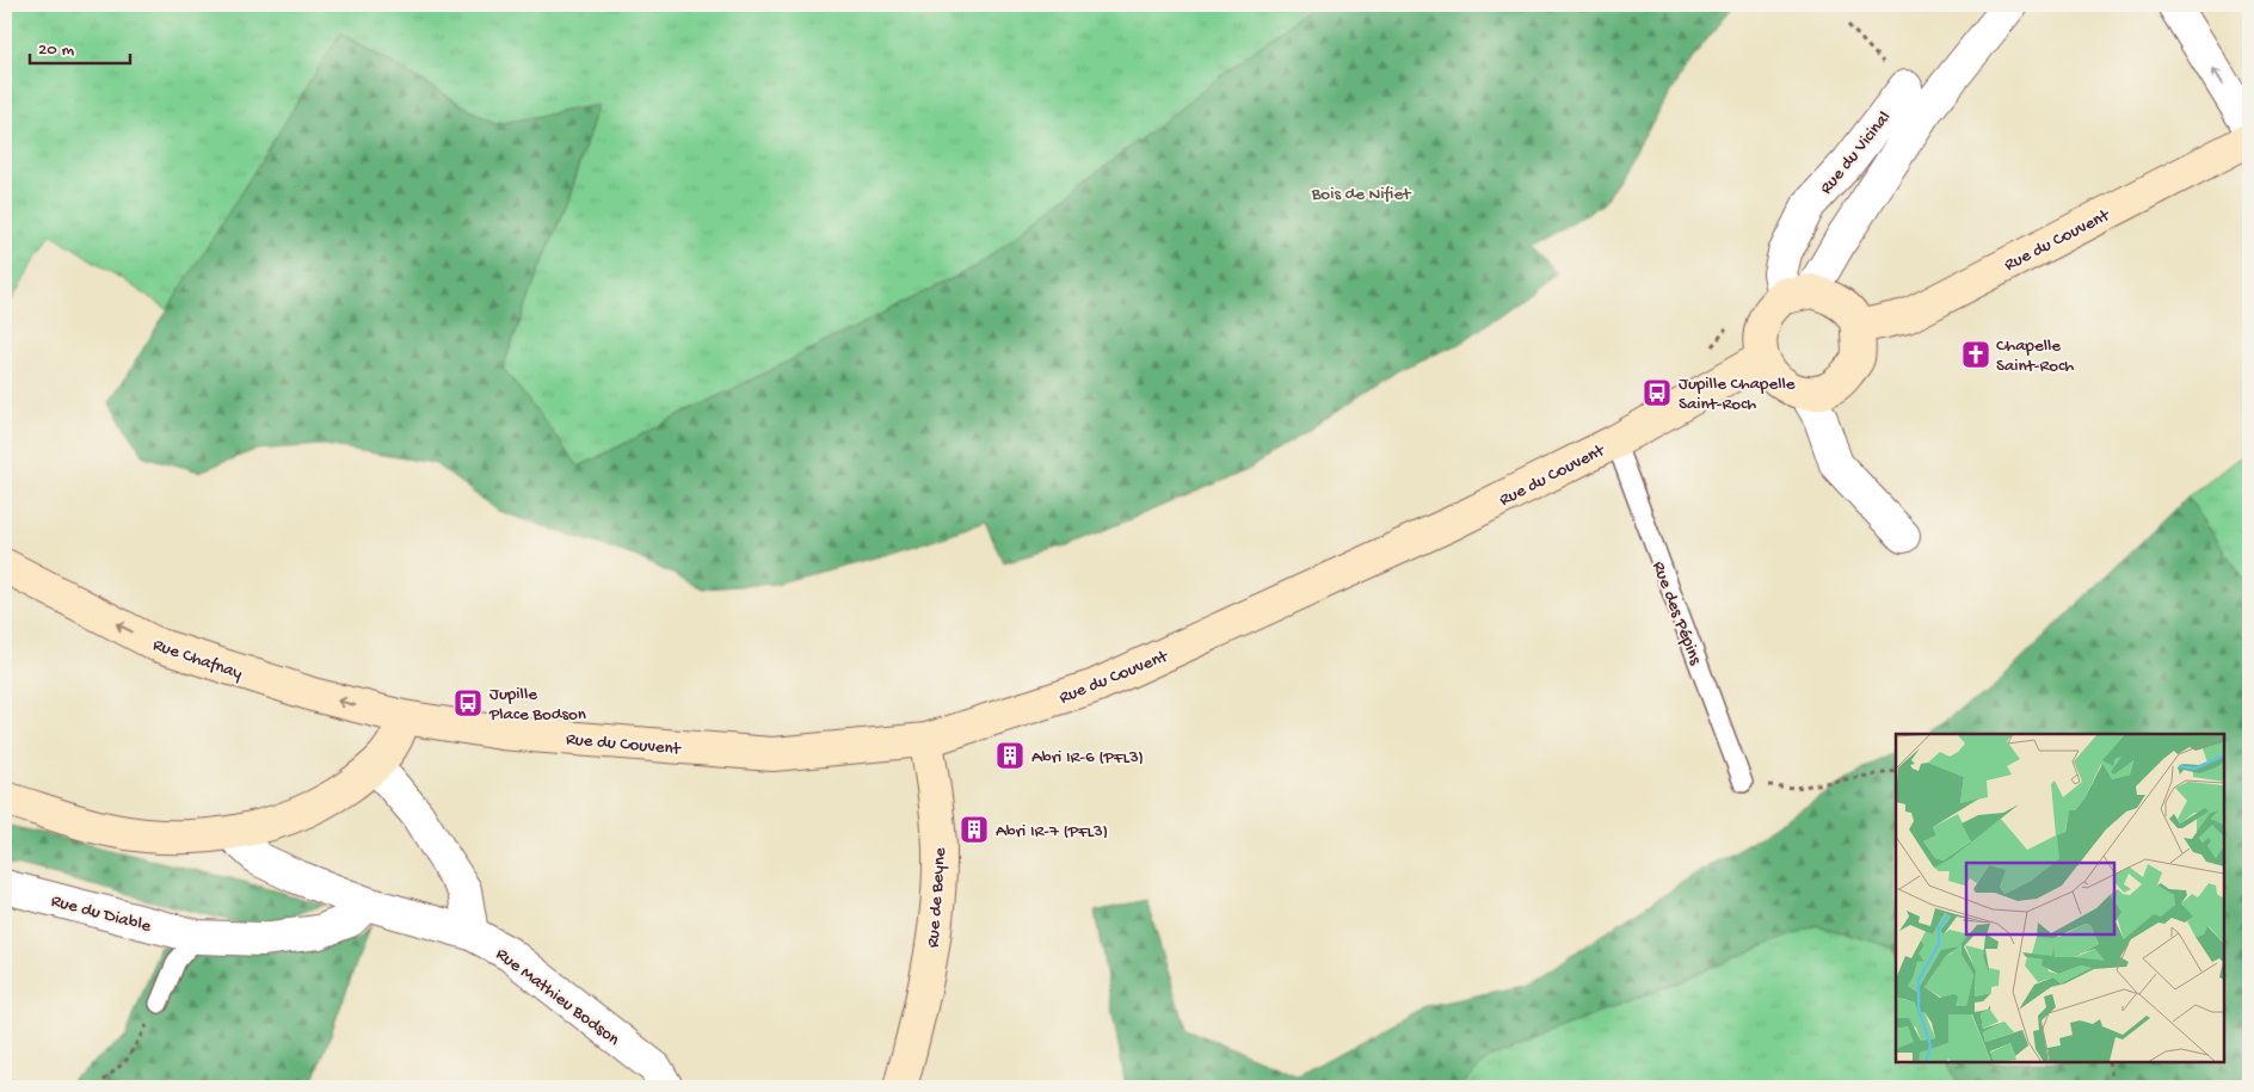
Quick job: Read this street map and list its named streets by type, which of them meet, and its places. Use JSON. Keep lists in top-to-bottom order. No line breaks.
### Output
{"streets":{"street":["Rue du Vicinal","Rue du Couvent","Rue Chafnay","Rue de Beyne","Rue du Diable","Rue Mathieu Bodson"],"lane":["Rue des Pépins"]},"crossings":[["Rue du Vicinal","Rue du Couvent"],["Rue du Couvent","Rue des Pépins"],["Rue du Couvent","Rue Chafnay"],["Rue du Couvent","Rue de Beyne"],["Rue du Diable","Rue Mathieu Bodson"]],"parks":["Bois de Nifiet"],"places":{"church":["Chapelle Saint-Roch"],"bus stop":["Jupille Chapelle Saint-Roch","Jupille Place Bodson"],"building":["Abri IR-6 (PFL3)","Abri IR-7 (PFL3)"]},"scale_bar":"20 m"}
